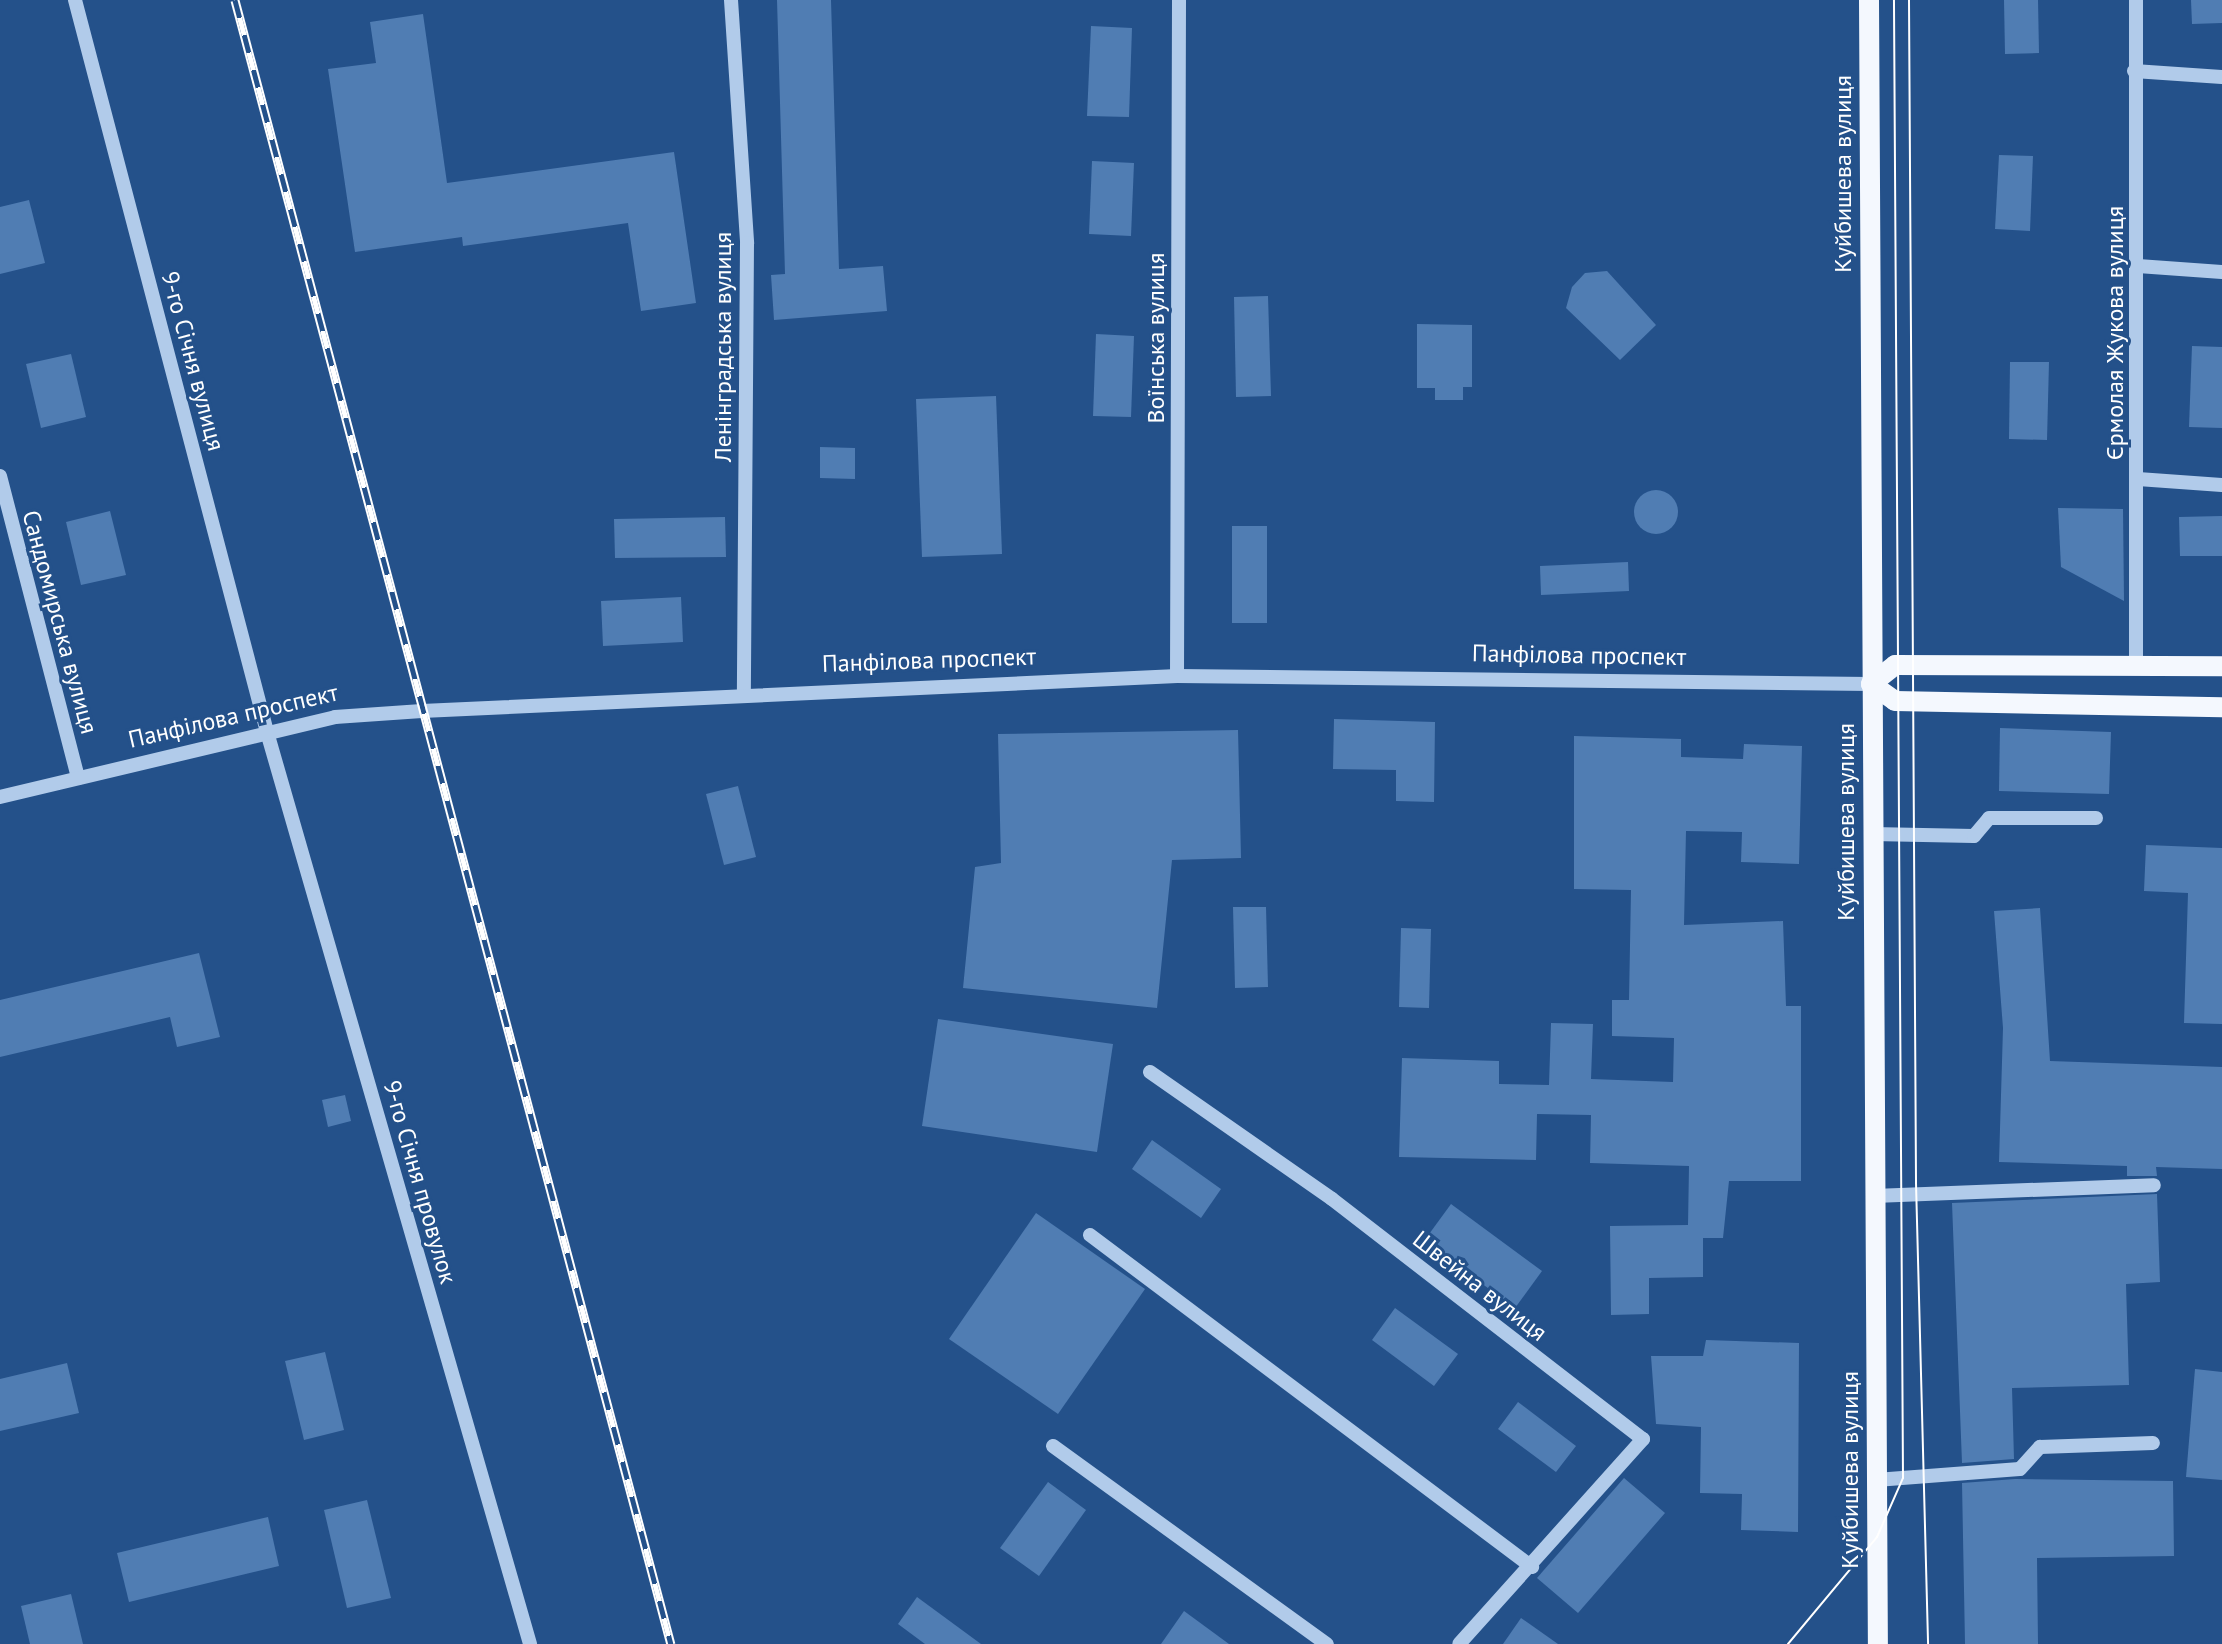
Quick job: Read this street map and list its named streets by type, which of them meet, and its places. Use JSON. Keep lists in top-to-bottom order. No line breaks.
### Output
{"streets":{"main road":["Куйбишева вулиця"],"street":["Єрмолая Жукова вулиця","Воїнська вулиця","Ленінградська вулиця","9-го Січня вулиця","Сандомирська вулиця","Панфілова проспект","9-го Січня провулок","Швейна вулиця"]},"crossings":[["Куйбишева вулиця","Панфілова проспект"],["Воїнська вулиця","Панфілова проспект"],["Ленінградська вулиця","Панфілова проспект"],["9-го Січня вулиця","Панфілова проспект"],["9-го Січня вулиця","9-го Січня провулок"],["Сандомирська вулиця","Панфілова проспект"],["Панфілова проспект","9-го Січня провулок"]]}
